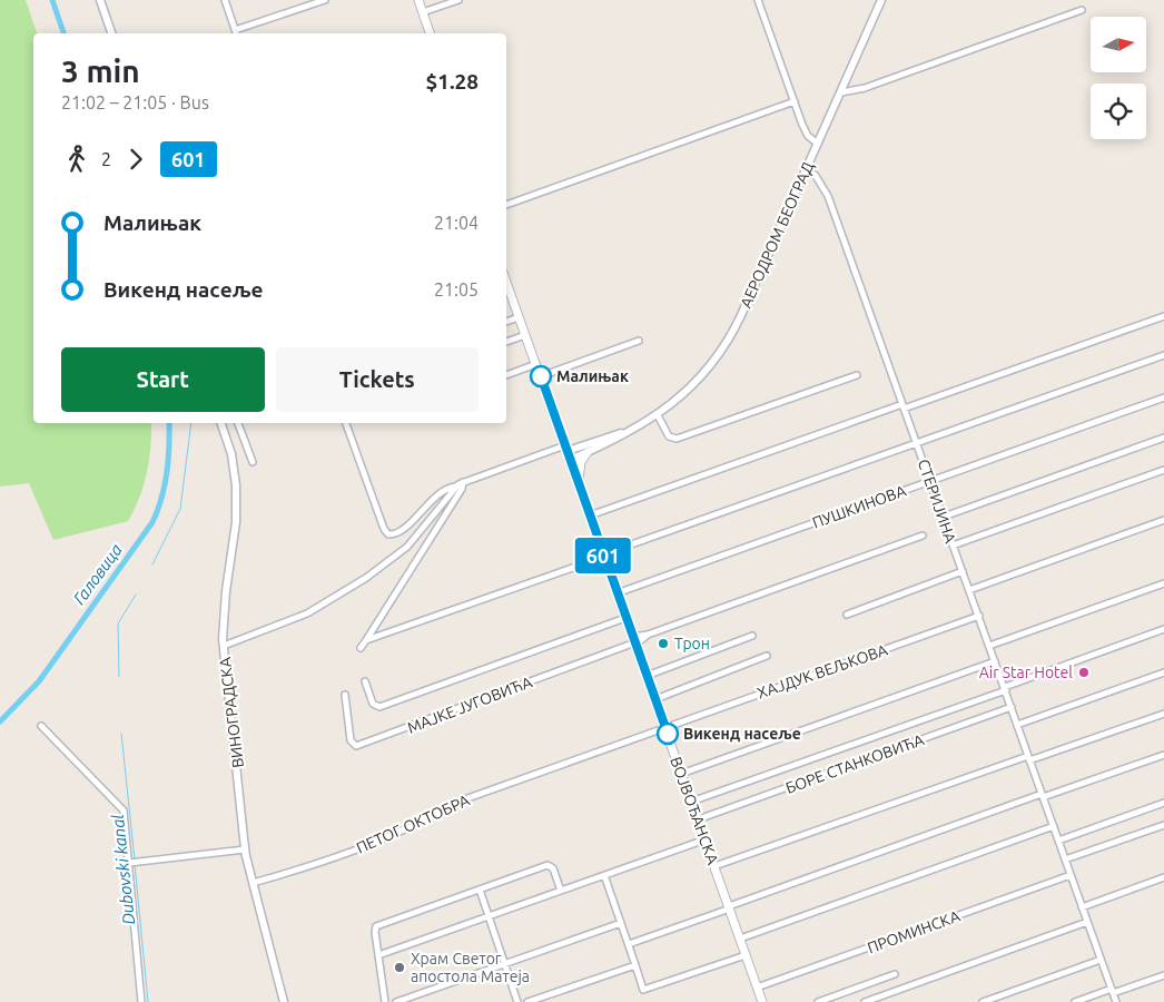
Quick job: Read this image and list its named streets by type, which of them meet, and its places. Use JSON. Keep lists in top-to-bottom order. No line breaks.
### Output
{"streets":{"main road":["ВОЈВОЂАНСКА"],"street":["АЕРОДРОМ БЕОГРАД","СТЕРИЈИНА","ПУШКИНОВА","ХАЈДУК ВЕЉКОВА","МАЈКЕ ЈУГОВИЋА","ВИНОГРАДСКА","БОРЕ СТАНКОВИЋА","ПЕТОГ ОКТОБРА","ПРОМИНСКА"]},"crossings":[["АЕРОДРОМ БЕОГРАД","СТЕРИЈИНА"],["АЕРОДРОМ БЕОГРАД","ВОЈВОЂАНСКА"],["СТЕРИЈИНА","ПУШКИНОВА"],["СТЕРИЈИНА","ХАЈДУК ВЕЉКОВА"],["СТЕРИЈИНА","БОРЕ СТАНКОВИЋА"],["СТЕРИЈИНА","ПРОМИНСКА"],["ПУШКИНОВА","ВОЈВОЂАНСКА"],["ХАЈДУК ВЕЉКОВА","ВОЈВОЂАНСКА"],["ХАЈДУК ВЕЉКОВА","ПЕТОГ ОКТОБРА"],["МАЈКЕ ЈУГОВИЋА","ВОЈВОЂАНСКА"],["ВИНОГРАДСКА","ПЕТОГ ОКТОБРА"],["БОРЕ СТАНКОВИЋА","ВОЈВОЂАНСКА"],["ВОЈВОЂАНСКА","ПЕТОГ ОКТОБРА"],["ВОЈВОЂАНСКА","ПРОМИНСКА"]],"water":["Галовица","Dubovski kanal"],"places":["Малињак","Трон","Air Star Hotel","Викенд насеље","Храм Светог апостола Матеја"],"lines":["bus line 601"],"north":"right","page":{"on_map":"601","heading":["3 min","21:02 – 21:05 · Bus","$1.28"],"legs":["2","601"],"list":[{"name":"Малињак","value":"21:04"},{"name":"Викенд насеље","value":"21:05"}],"buttons":["Start","Tickets"]}}
